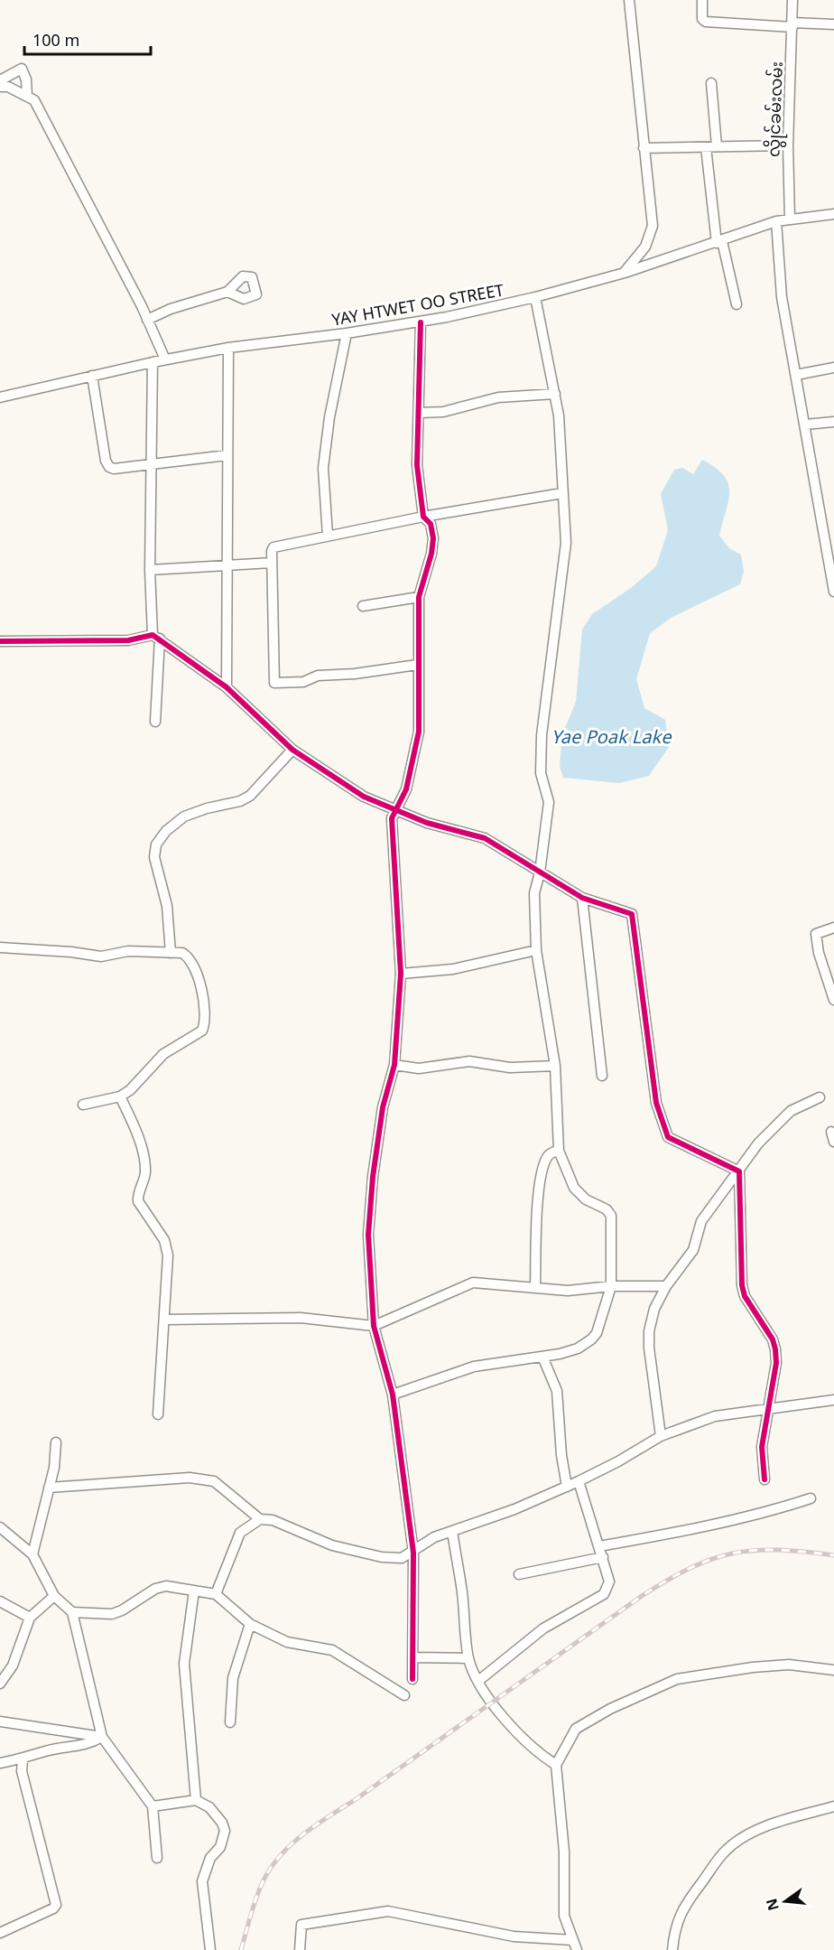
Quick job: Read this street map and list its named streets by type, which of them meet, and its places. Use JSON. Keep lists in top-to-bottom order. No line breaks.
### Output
{"streets":{"street":["လွိုင်ခမ်းလမ်း","YAY HTWET OO STREET"]},"crossings":[["လွိုင်ခမ်းလမ်း","YAY HTWET OO STREET"]],"water":["Yae Poak Lake"],"scale_bar":"100 m","north":"left"}
